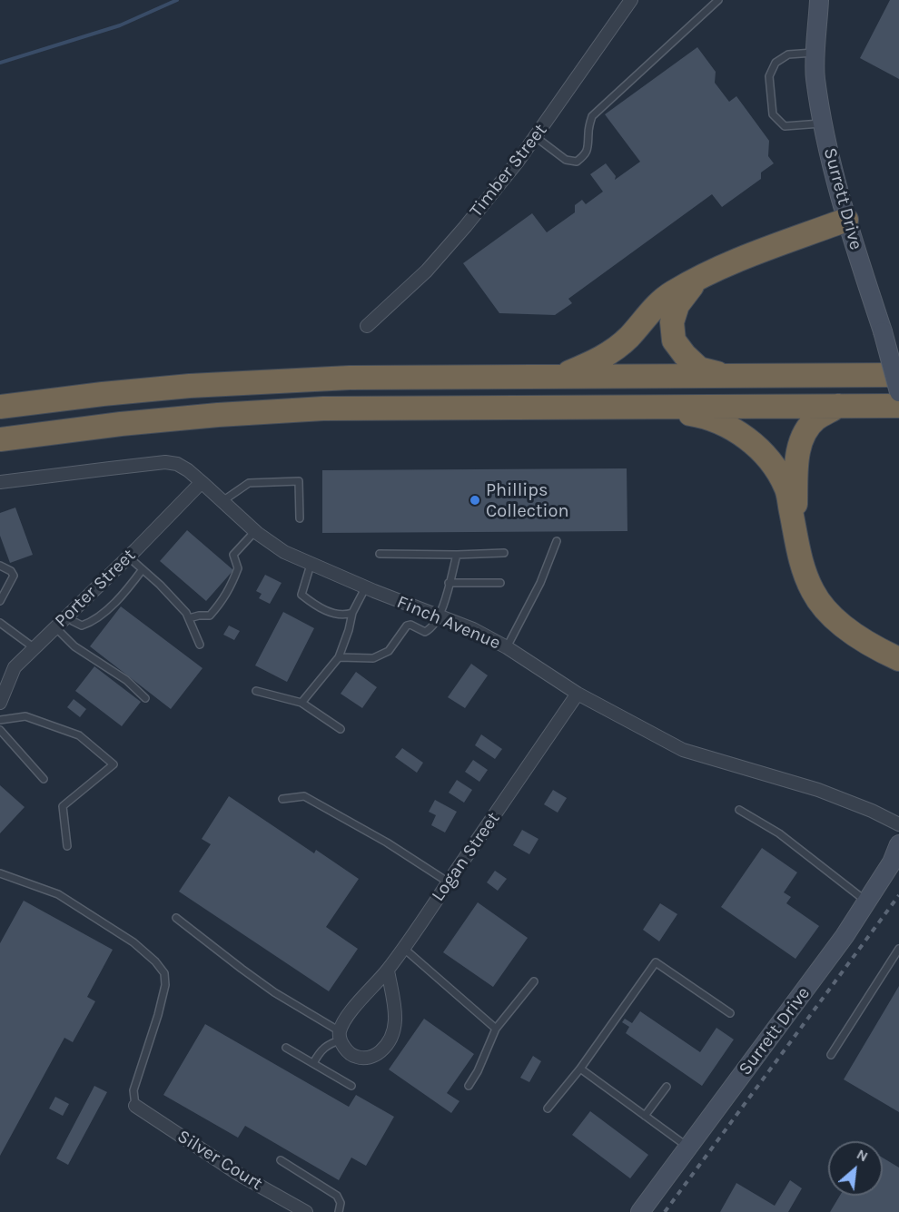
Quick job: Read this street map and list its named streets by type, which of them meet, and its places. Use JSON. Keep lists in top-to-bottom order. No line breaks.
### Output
{"streets":{"street":["Timber Street","Surrett Drive","Porter Street","Finch Avenue","Logan Street","Silver Court"]},"crossings":[["Porter Street","Finch Avenue"],["Finch Avenue","Logan Street"]],"places":["Phillips Collection"],"north":"top right"}
